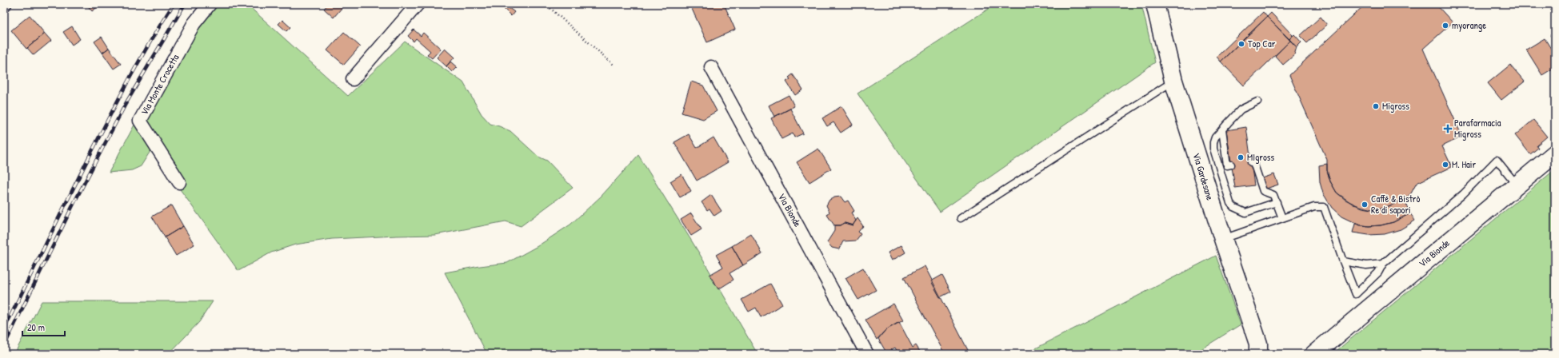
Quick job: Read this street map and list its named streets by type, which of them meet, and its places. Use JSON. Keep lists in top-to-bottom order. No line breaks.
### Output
{"streets":{"main road":["Via Gardesane","Via Bionde"],"street":["Via Monte Crocetta"]},"places":{"other":["myorange","Top Car","Migross","MIgross","M. Hair","Caffé & Bistrò Re di sapori"],"health":["Parafarmacia Migross"]},"scale_bar":"20 m"}
